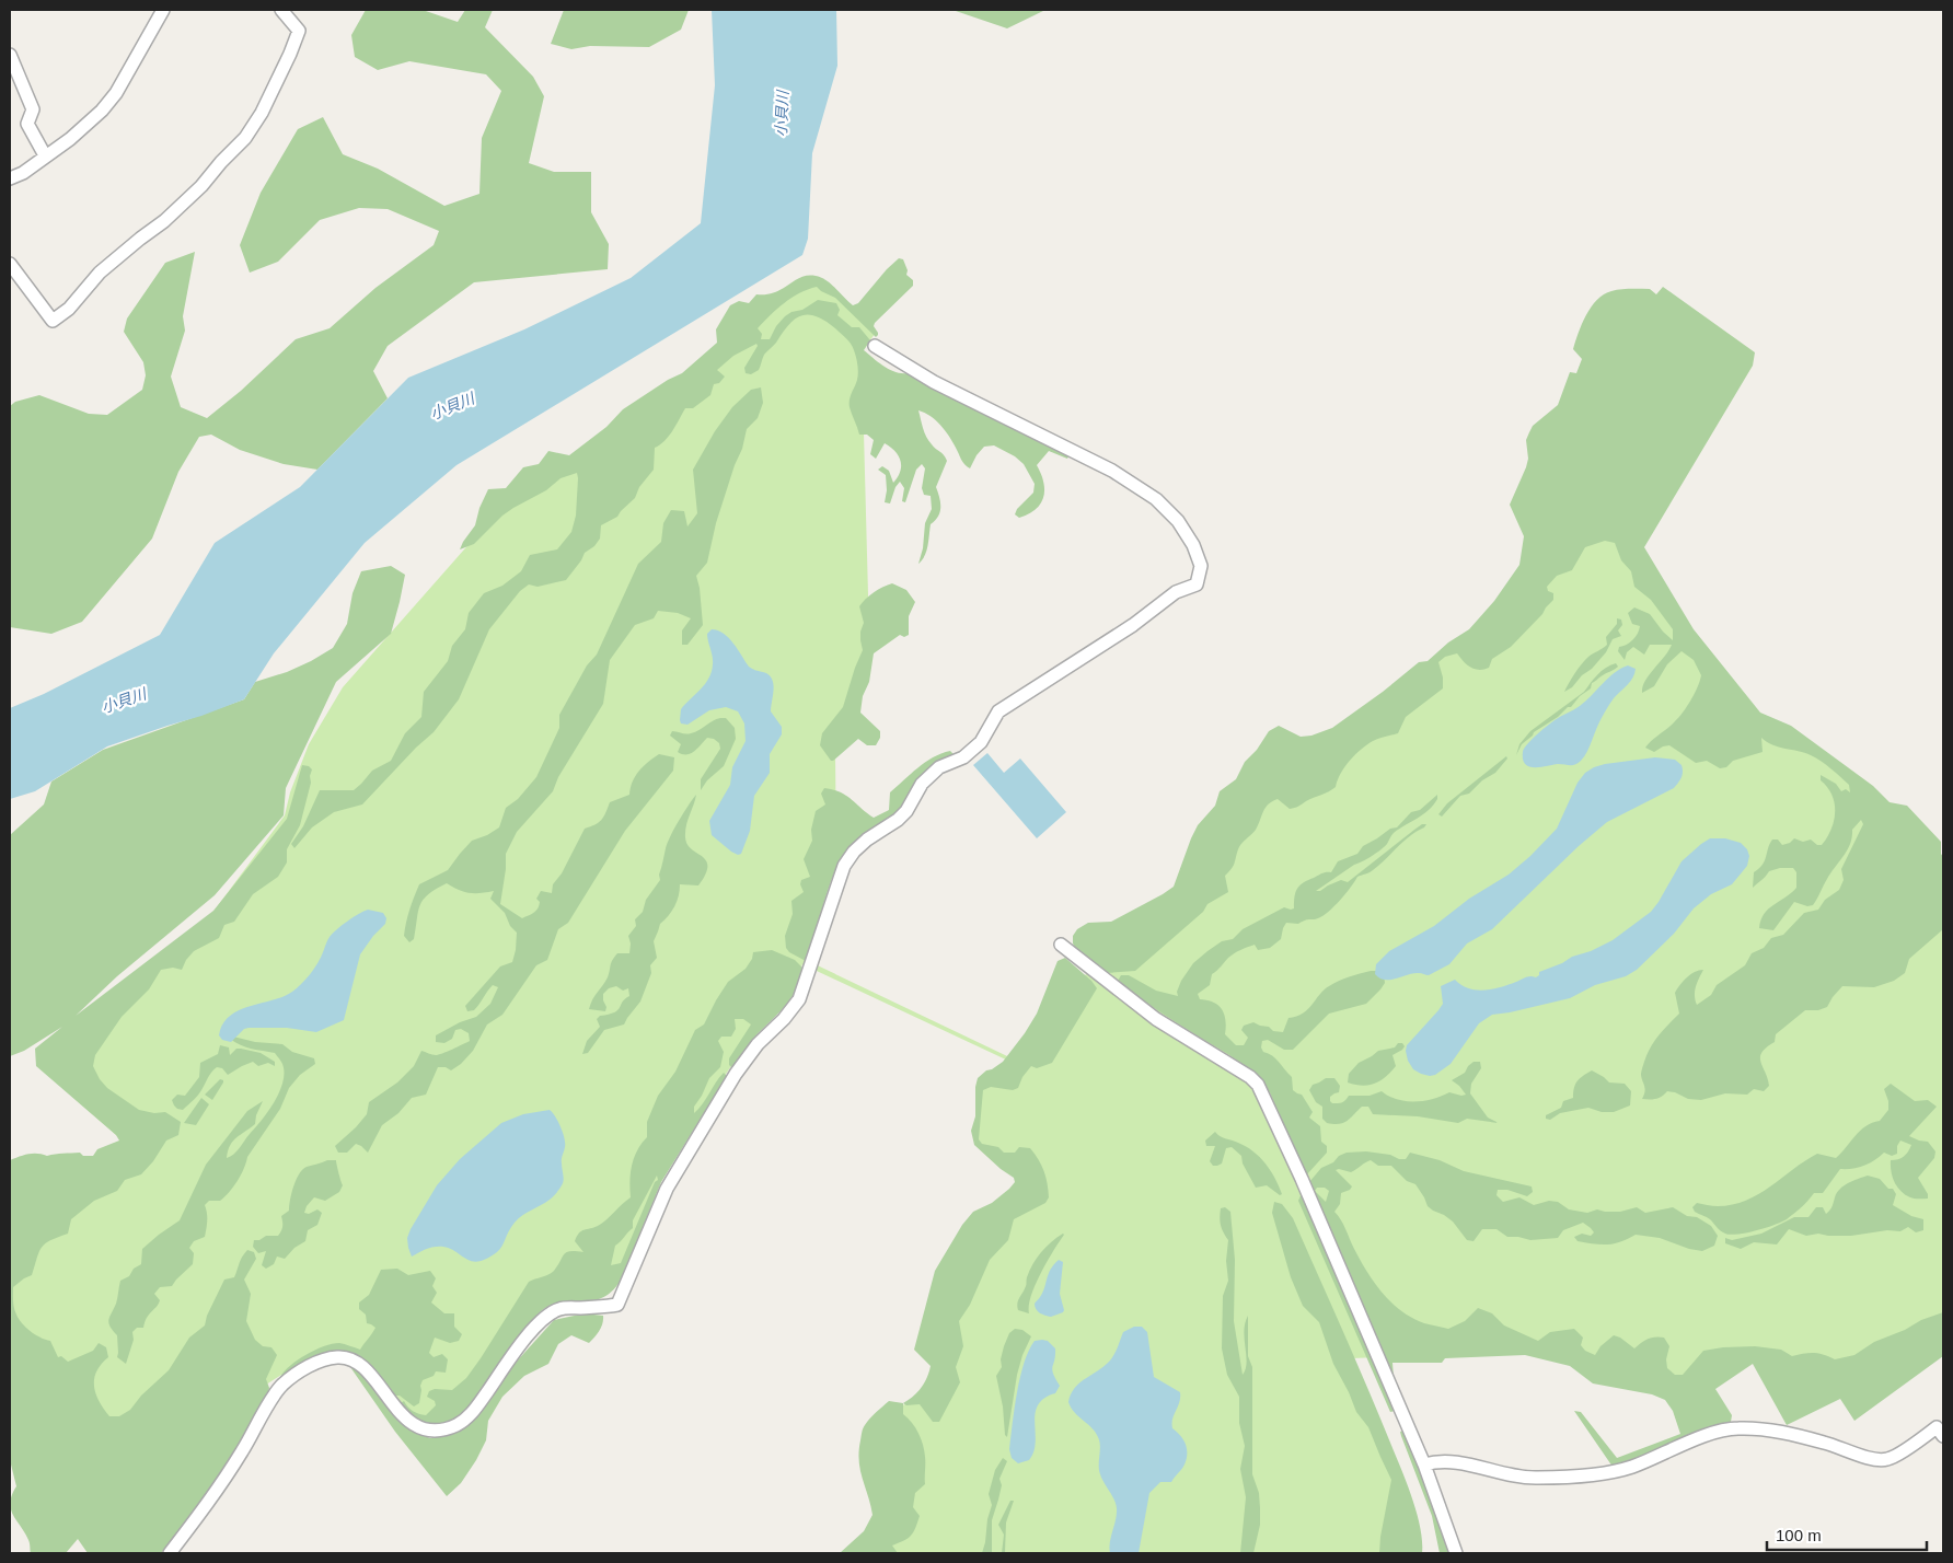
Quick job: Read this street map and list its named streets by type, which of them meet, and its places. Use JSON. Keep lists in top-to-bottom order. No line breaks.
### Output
{"water":["小貝川"],"scale_bar":"100 m"}
